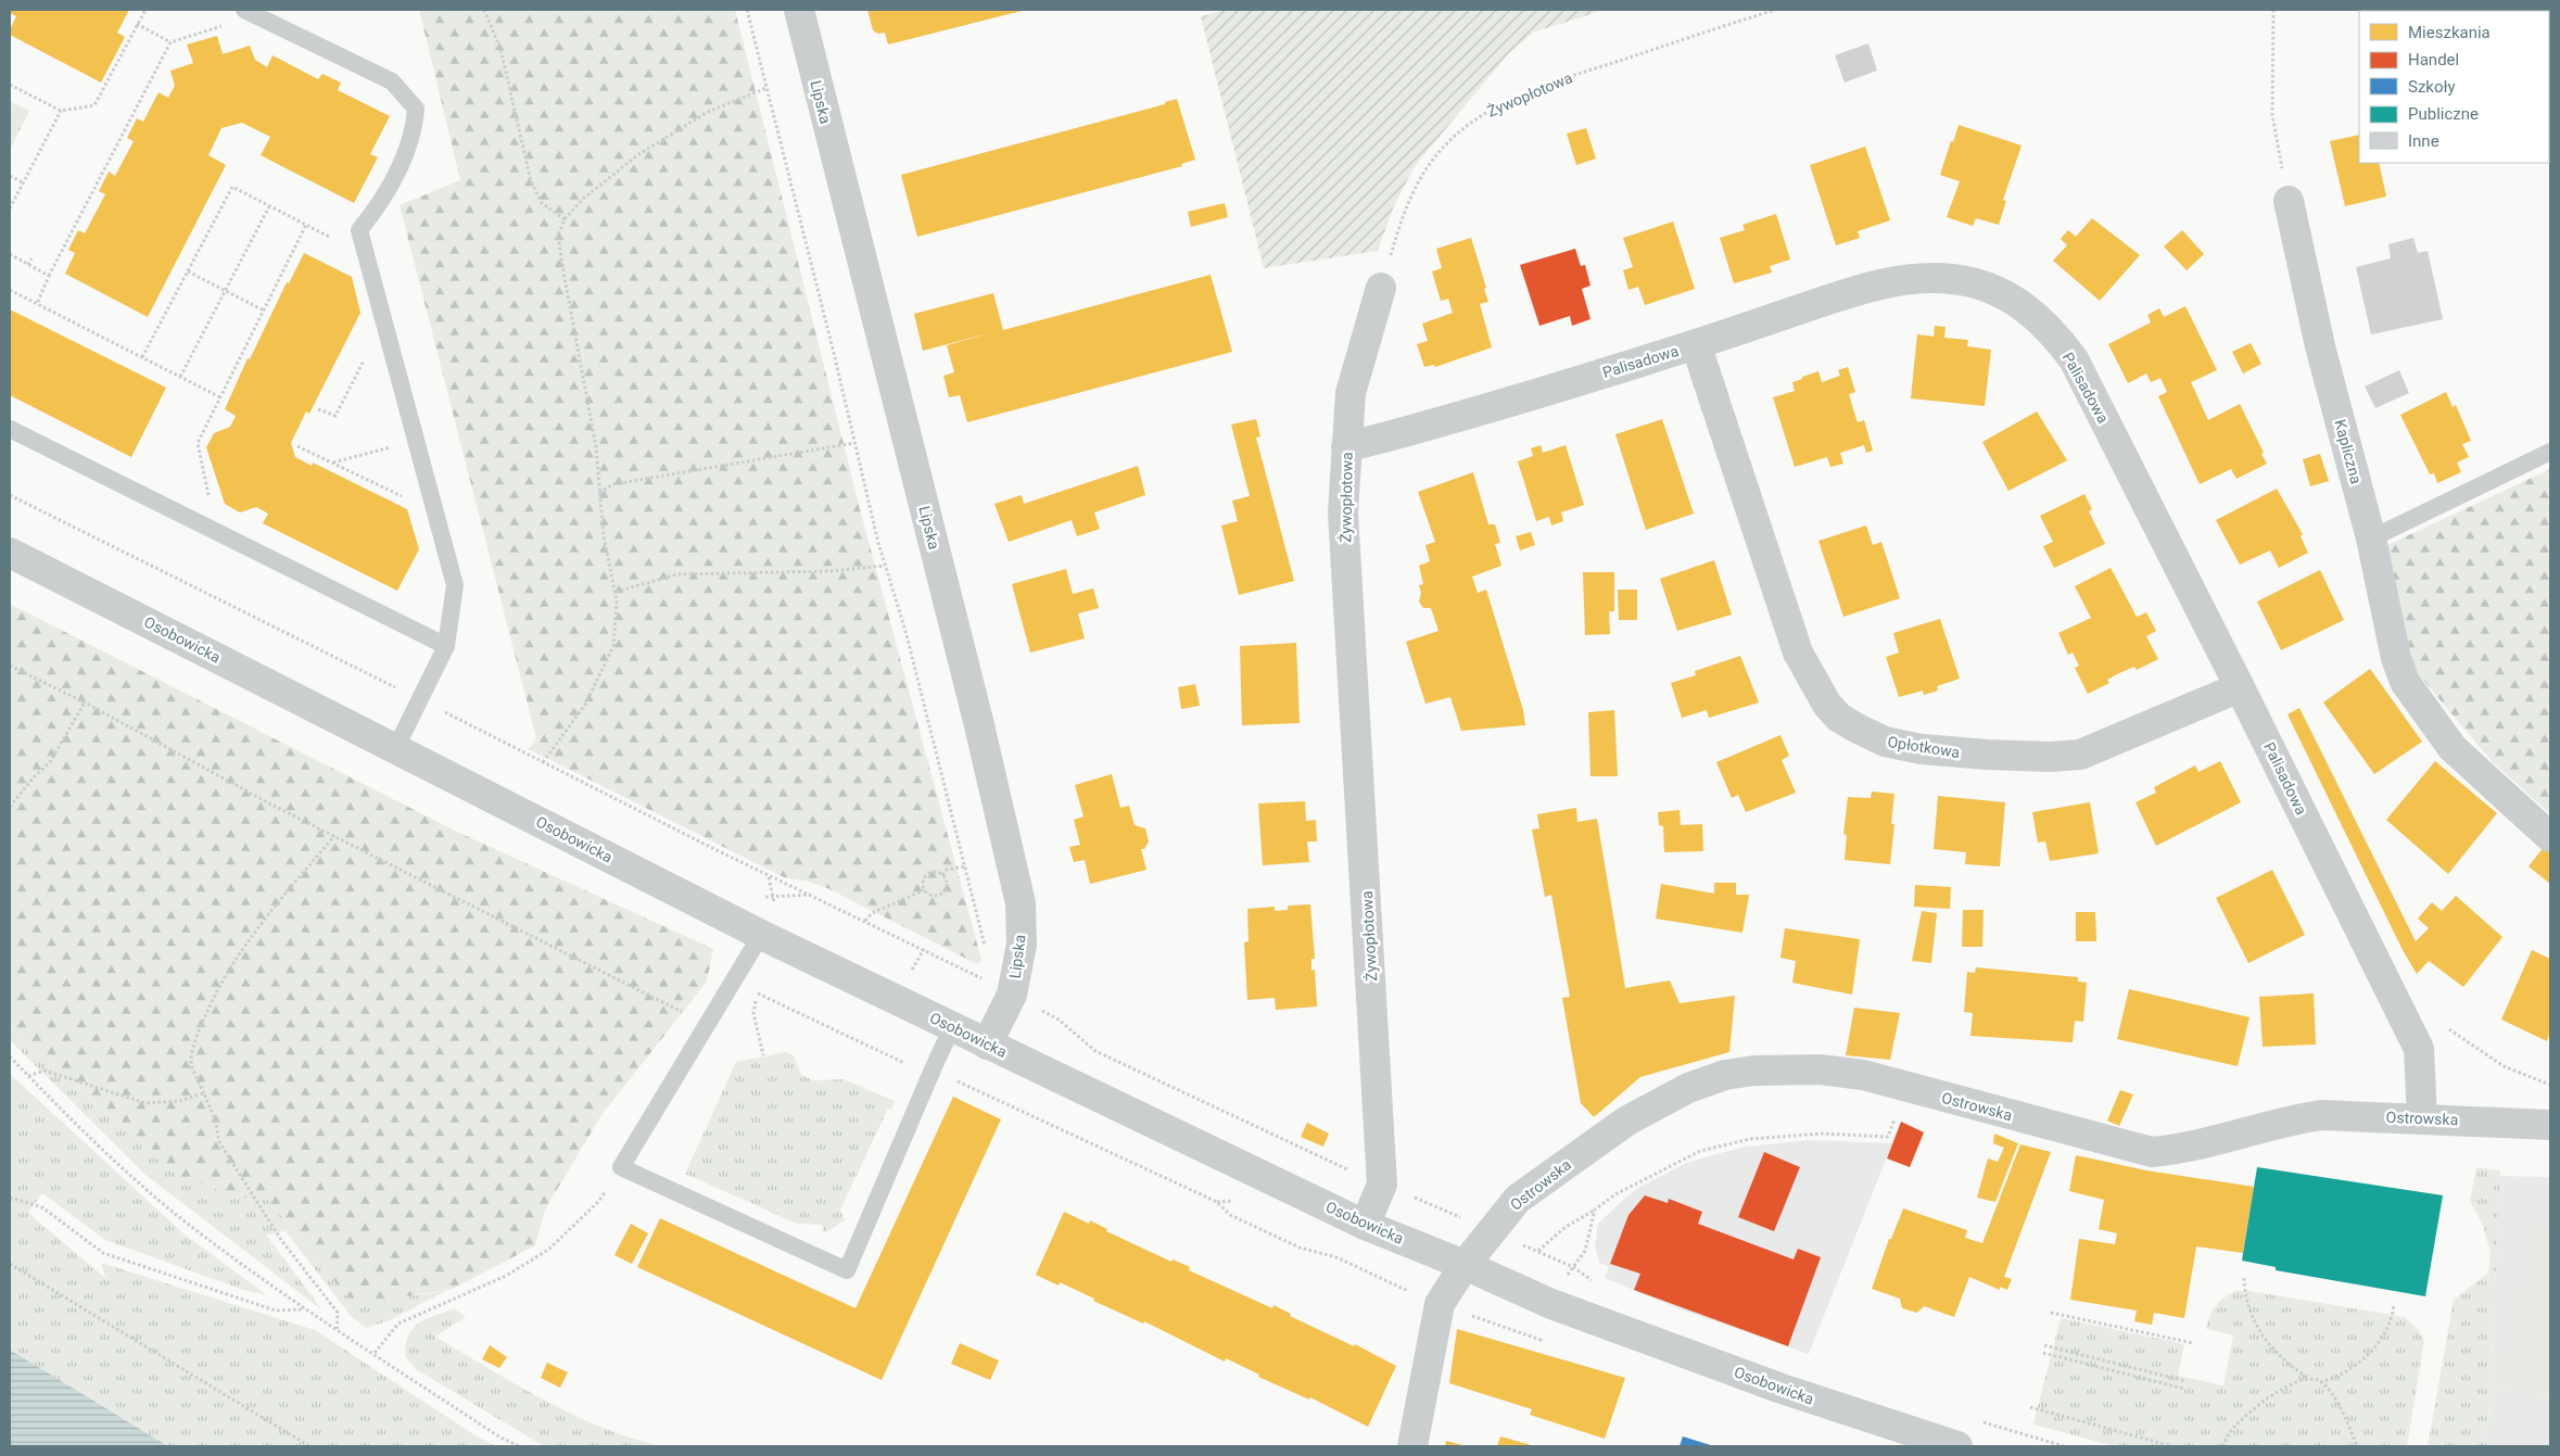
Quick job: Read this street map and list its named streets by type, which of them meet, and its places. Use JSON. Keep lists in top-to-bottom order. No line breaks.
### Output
{"streets":{"street":["Żywopłotowa","Lipska","Palisadowa","Kapliczna","Osobowicka","Opłotkowa","Ostrowska"]},"crossings":[["Żywopłotowa","Palisadowa"],["Żywopłotowa","Osobowicka"],["Lipska","Osobowicka"],["Palisadowa","Opłotkowa"],["Palisadowa","Ostrowska"],["Osobowicka","Ostrowska"]],"legend":["Mieszkania","Handel","Szkoły","Publiczne","Inne"]}
